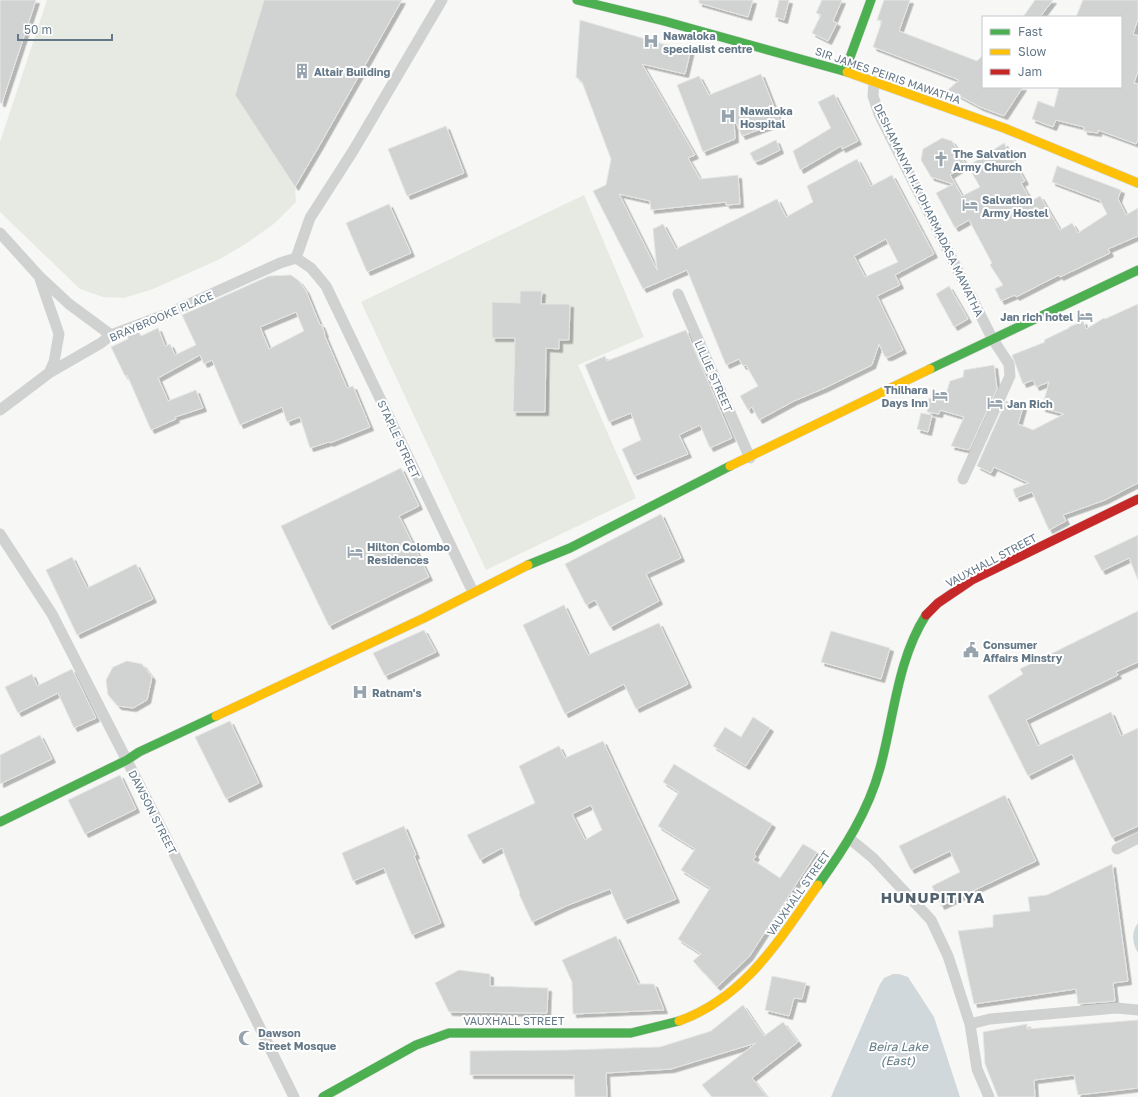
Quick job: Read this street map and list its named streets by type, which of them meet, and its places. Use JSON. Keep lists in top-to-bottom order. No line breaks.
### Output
{"streets":{"main road":["SIR JAMES PEIRIS MAWATHA","VAUXHALL STREET"],"street":["DESHAMANYA H.K DHARMADASA MAWATHA","BRAYBROOKE PLACE","LILLIE STREET","STAPLE STREET","DAWSON STREET"]},"crossings":[["SIR JAMES PEIRIS MAWATHA","DESHAMANYA H.K DHARMADASA MAWATHA"],["BRAYBROOKE PLACE","STAPLE STREET"]],"districts":["HUNUPITIYA"],"water":["Beira Lake (East)"],"places":{"hospital":["Nawaloka specialist centre","Nawaloka Hospital","Ratnam's"],"building":["Altair Building"],"church":["The Salvation Army Church"],"hotel":["Salvation Army Hostel","Jan rich hotel","Thilhara Days Inn","Jan Rich","Hilton Colombo Residences"],"public building":["Consumer Affairs Minstry"],"mosque":["Dawson Street Mosque"]},"legend":["Fast","Slow","Jam"],"scale_bar":"50 m"}
